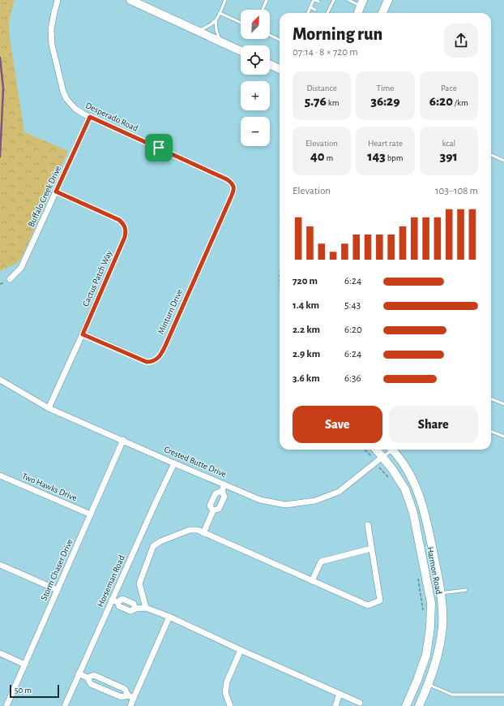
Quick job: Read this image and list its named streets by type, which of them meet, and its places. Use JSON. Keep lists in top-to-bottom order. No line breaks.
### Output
{"streets":{"street":["Desperado Road","Buffalo Creek Drive","Cactus Patch Way","Minturn Drive","Crested Butte Drive","Two Hawks Drive","Storm Chaser Drive","Harmon Road","Horseman Road"]},"crossings":[["Desperado Road","Buffalo Creek Drive"],["Desperado Road","Minturn Drive"],["Buffalo Creek Drive","Cactus Patch Way"],["Cactus Patch Way","Minturn Drive"],["Cactus Patch Way","Crested Butte Drive"],["Crested Butte Drive","Storm Chaser Drive"],["Crested Butte Drive","Harmon Road"],["Crested Butte Drive","Horseman Road"],["Two Hawks Drive","Storm Chaser Drive"]],"scale_bar":"50 m","north":"top right","page":{"map_buttons":["+","−"],"heading":["Morning run","07:14 · 8 × 720 m"],"stats":[["Distance","5.76 km"],["Time","36:29"],["Pace","6:20 /km"],["Elevation","40 m"],["Heart rate","143 bpm"],["kcal","391"]],"chart":["Elevation","103–108 m"],"list":[{"name":"720 m","note":"6:24"},{"name":"1.4 km","note":"5:43"},{"name":"2.2 km","note":"6:20"},{"name":"2.9 km","note":"6:24"},{"name":"3.6 km","note":"6:36"}],"buttons":["Save","Share"],"scale":"50 m"}}
